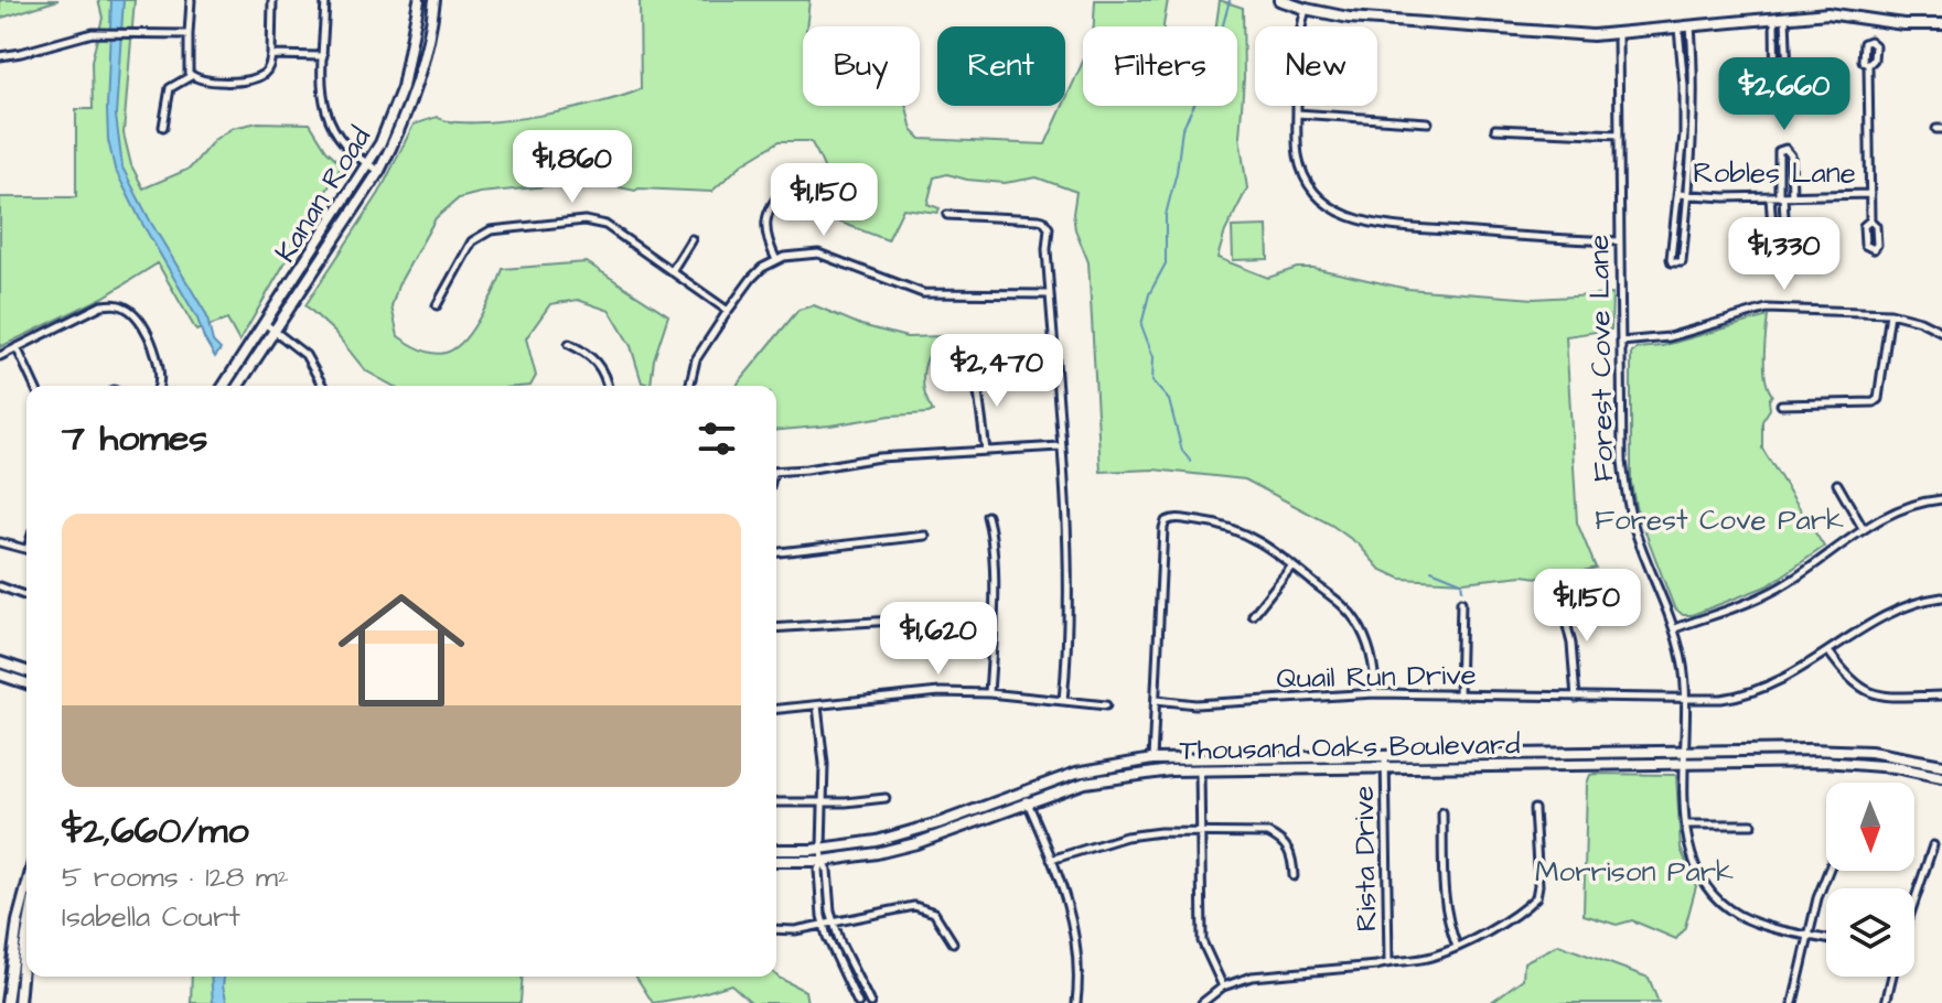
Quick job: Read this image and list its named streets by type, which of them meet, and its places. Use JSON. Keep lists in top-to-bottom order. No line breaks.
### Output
{"streets":{"main road":["Kanan Road","Thousand Oaks Boulevard"],"street":["Robles Lane","Forest Cove Lane","Quail Run Drive","Rista Drive"]},"crossings":[["Forest Cove Lane","Quail Run Drive"],["Forest Cove Lane","Thousand Oaks Boulevard"],["Thousand Oaks Boulevard","Rista Drive"]],"parks":["Forest Cove Park","Morrison Park"],"north":"bottom","page":{"chip":["Buy","Rent","Filters","New"],"price":["$2,660","$1,860","$1,150","$1,330","$2,470","$1,150","$1,620"],"heading":"7 homes","list":[{"name":"$2,660/mo","note":"5 rooms · 128 m² · Isabella Court"}]}}
